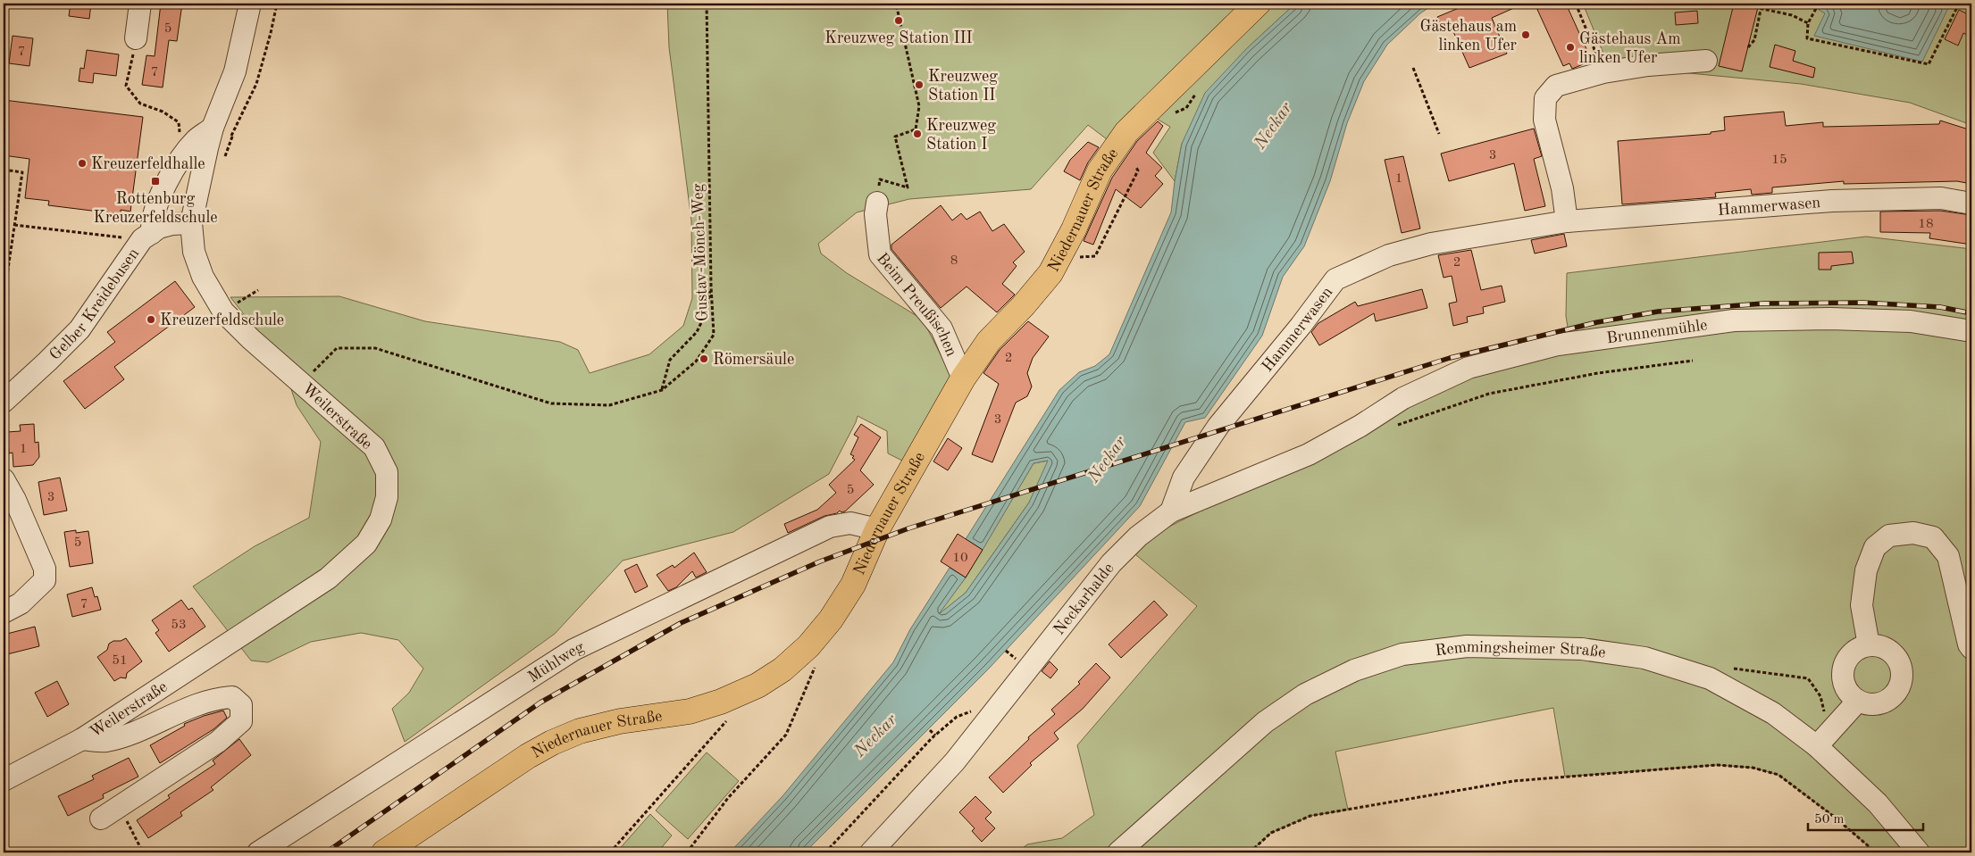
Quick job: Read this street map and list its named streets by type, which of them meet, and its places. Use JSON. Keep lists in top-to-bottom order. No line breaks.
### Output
{"streets":{"main road":["Niedernauer Straße"],"street":["Hammerwasen","Gelber Kreidebusen","Beim Preußischen","Brunnenmühle","Weilerstraße","Neckarhalde","Remmingsheimer Straße","Mühlweg"],"path":["Gustav-Mönch-Weg"]},"crossings":[["Hammerwasen","Neckarhalde"],["Niedernauer Straße","Beim Preußischen"],["Niedernauer Straße","Mühlweg"],["Gustav-Mönch-Weg","Weilerstraße"],["Brunnenmühle","Neckarhalde"]],"water":["Neckar"],"places":{"other":["Kreuzweg Station III","Gästehaus am linken Ufer","Gästehaus Am linken Ufer","Kreuzweg Station II","Kreuzweg Station I","Kreuzerfeldhalle","Kreuzerfeldschule","Römersäule"],"transit":["Rottenburg Kreuzerfeldschule"]},"house_numbers":["5","7","7","3","15","1","18","8","2","2","3","1","5","3","5","10","7","53","51"],"scale_bar":"50 m"}
